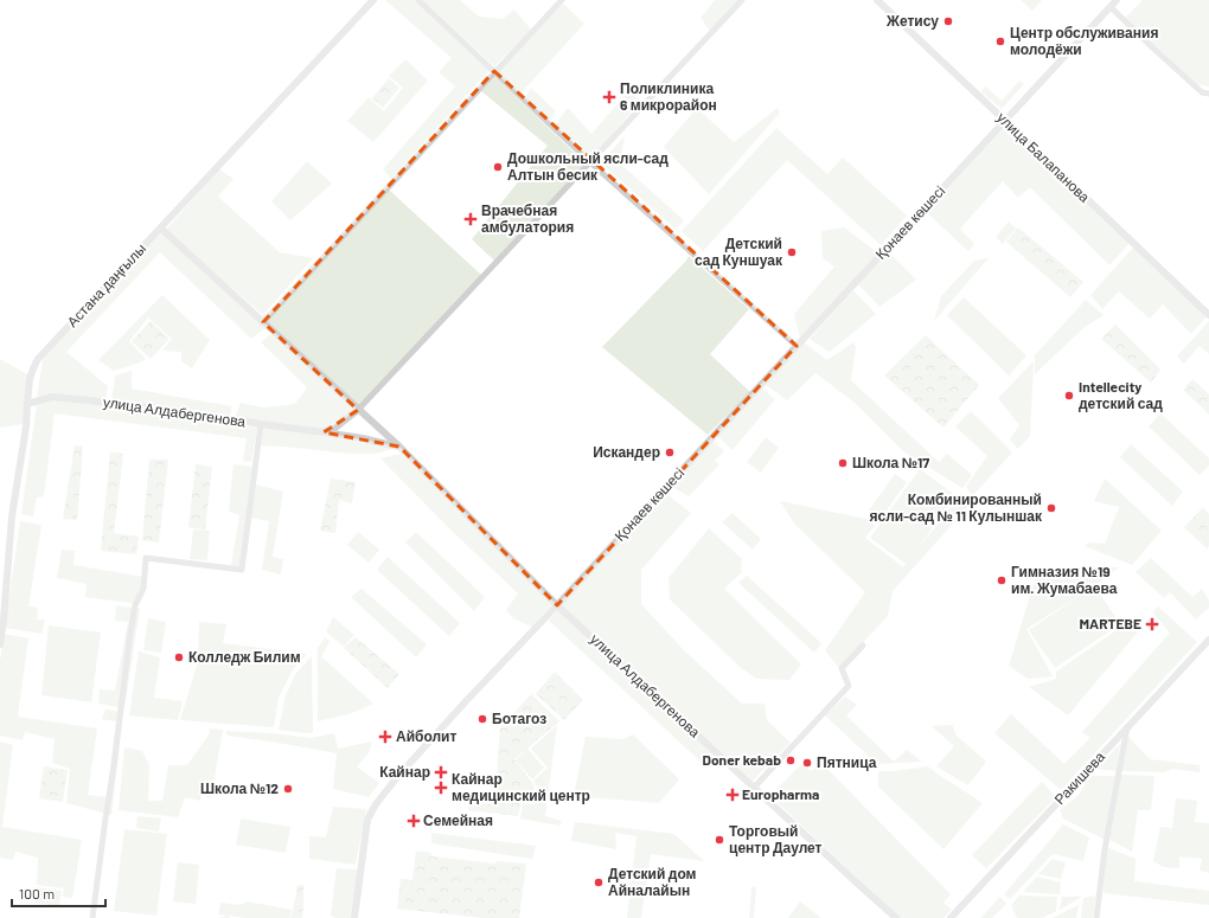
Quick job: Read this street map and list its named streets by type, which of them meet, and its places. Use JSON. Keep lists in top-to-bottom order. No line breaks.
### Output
{"streets":{"street":["улица Балапанова","Қонаев көшесі","Астана даңғылы","улица Алдабергенова","Ракишева"]},"crossings":[["улица Балапанова","Қонаев көшесі"],["Қонаев көшесі","улица Алдабергенова"],["Астана даңғылы","улица Алдабергенова"]],"places":{"other":["Жетису","Центр обслуживания молодёжи","Дошкольный ясли-сад Алтын бесик","Детский сад Куншуак","Intellecity детский сад","Искандер","Школа №17","Комбинированный ясли-сад № 11 Кулыншак","Гимназия №19 им. Жумабаева","Колледж Билим","Ботагоз","Doner kebab","Пятница","Школа №12","Торговый центр Даулет","Детский дом Айналайын"],"health":["Поликлиника 6 микрорайон","Врачебная амбулатория","MARTEBE","Айболит","Кайнар","Кайнар медицинский центр","Europharma","Семейная"]},"scale_bar":"100 m"}
